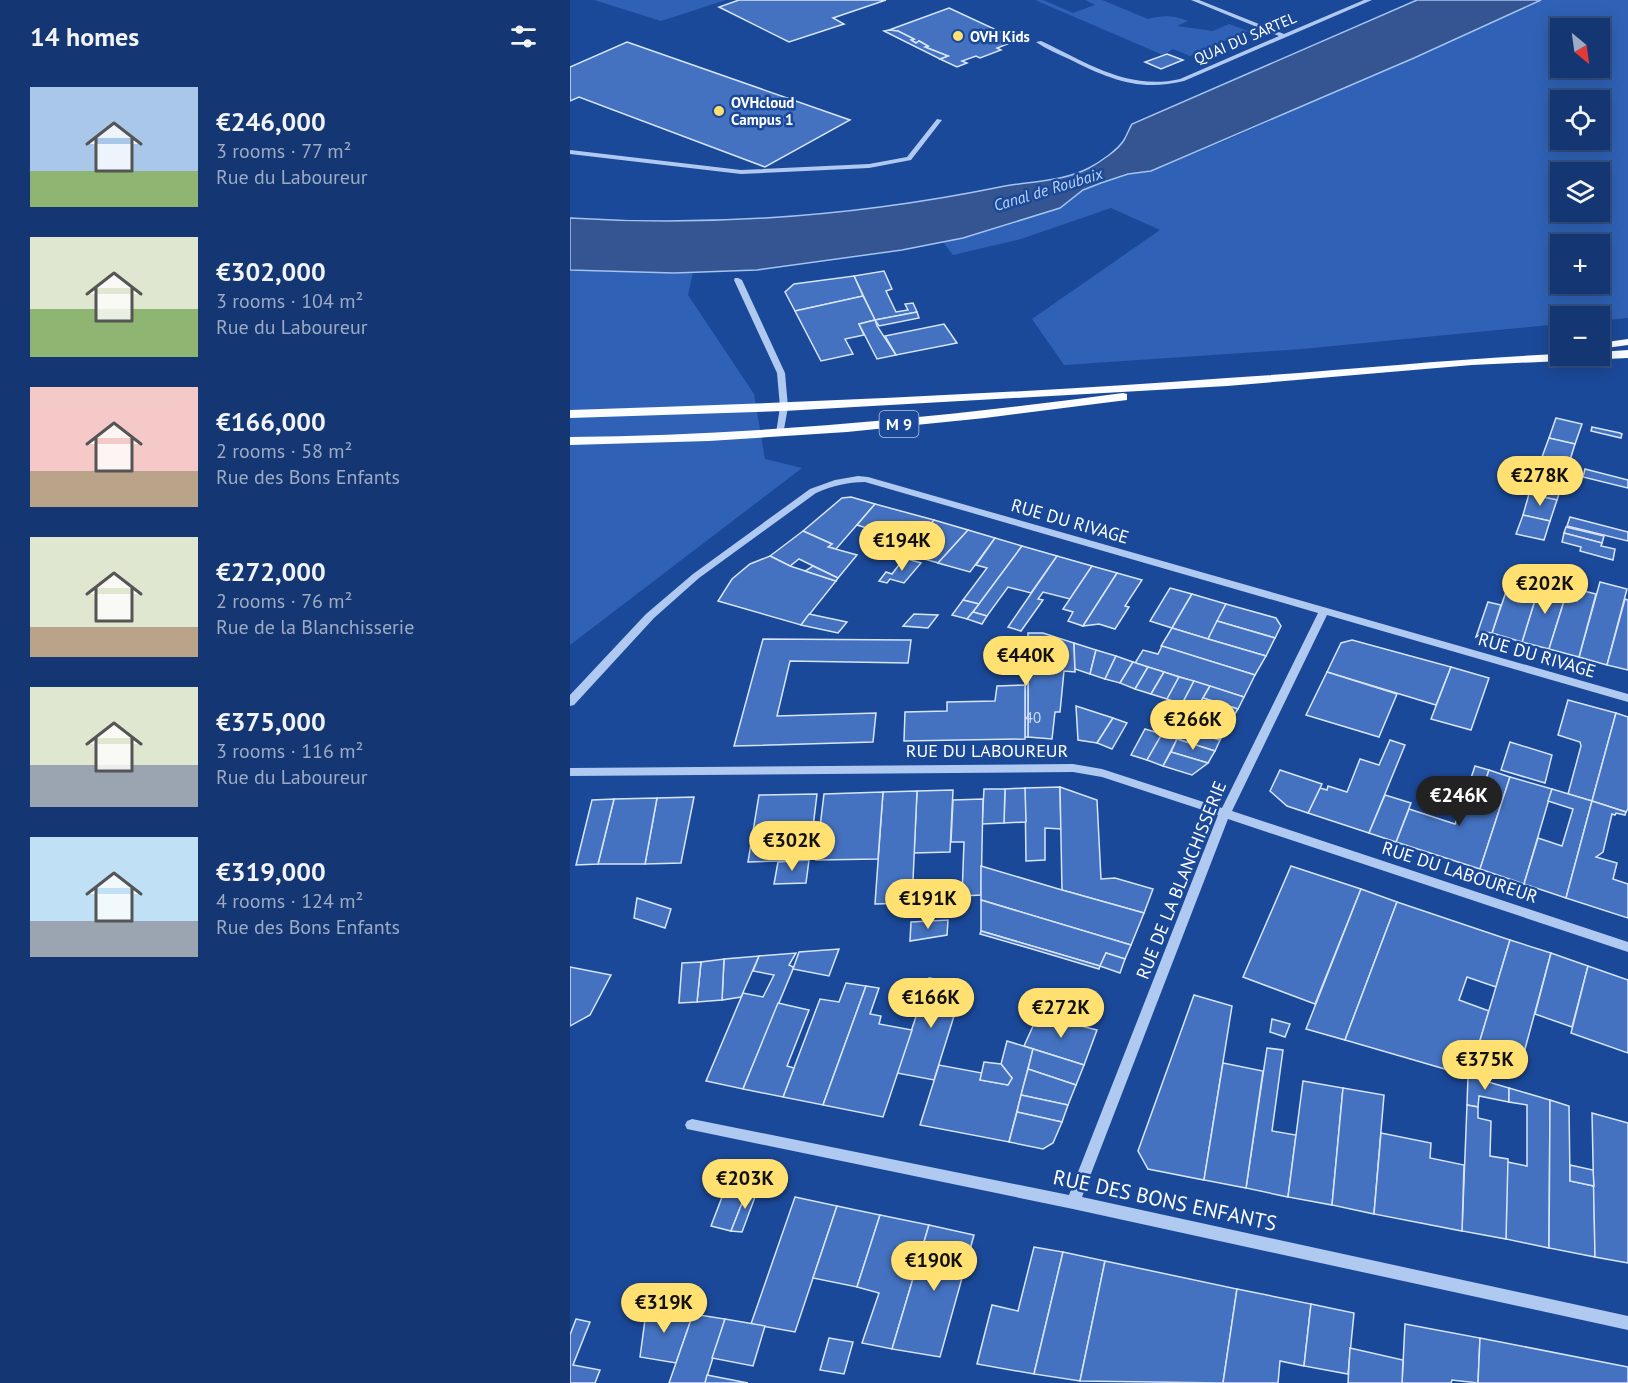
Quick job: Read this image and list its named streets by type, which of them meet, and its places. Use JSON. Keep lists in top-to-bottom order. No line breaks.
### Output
{"streets":{"main road":["M 9"],"street":["QUAI DU SARTEL","RUE DU RIVAGE","RUE DU LABOUREUR","RUE DE LA BLANCHISSERIE","RUE DES BONS ENFANTS"]},"crossings":[["RUE DU RIVAGE","RUE DE LA BLANCHISSERIE"],["RUE DU LABOUREUR","RUE DE LA BLANCHISSERIE"],["RUE DE LA BLANCHISSERIE","RUE DES BONS ENFANTS"]],"water":["Canal de Roubaix"],"places":["OVH Kids","OVHcloud Campus 1"],"house_numbers":["40"],"north":"bottom right","page":{"heading":"14 homes","map_buttons":["+","−"],"list":[{"name":"€246,000","note":"3 rooms · 77 m² · Rue du Laboureur"},{"name":"€302,000","note":"3 rooms · 104 m² · Rue du Laboureur"},{"name":"€166,000","note":"2 rooms · 58 m² · Rue des Bons Enfants"},{"name":"€272,000","note":"2 rooms · 76 m² · Rue de la Blanchisserie"},{"name":"€375,000","note":"3 rooms · 116 m² · Rue du Laboureur"},{"name":"€319,000","note":"4 rooms · 124 m² · Rue des Bons Enfants"}],"price":["€278K","€194K","€202K","€440K","€266K","€246K","€302K","€191K","€166K","€272K","€375K","€203K","€190K","€319K"]}}
